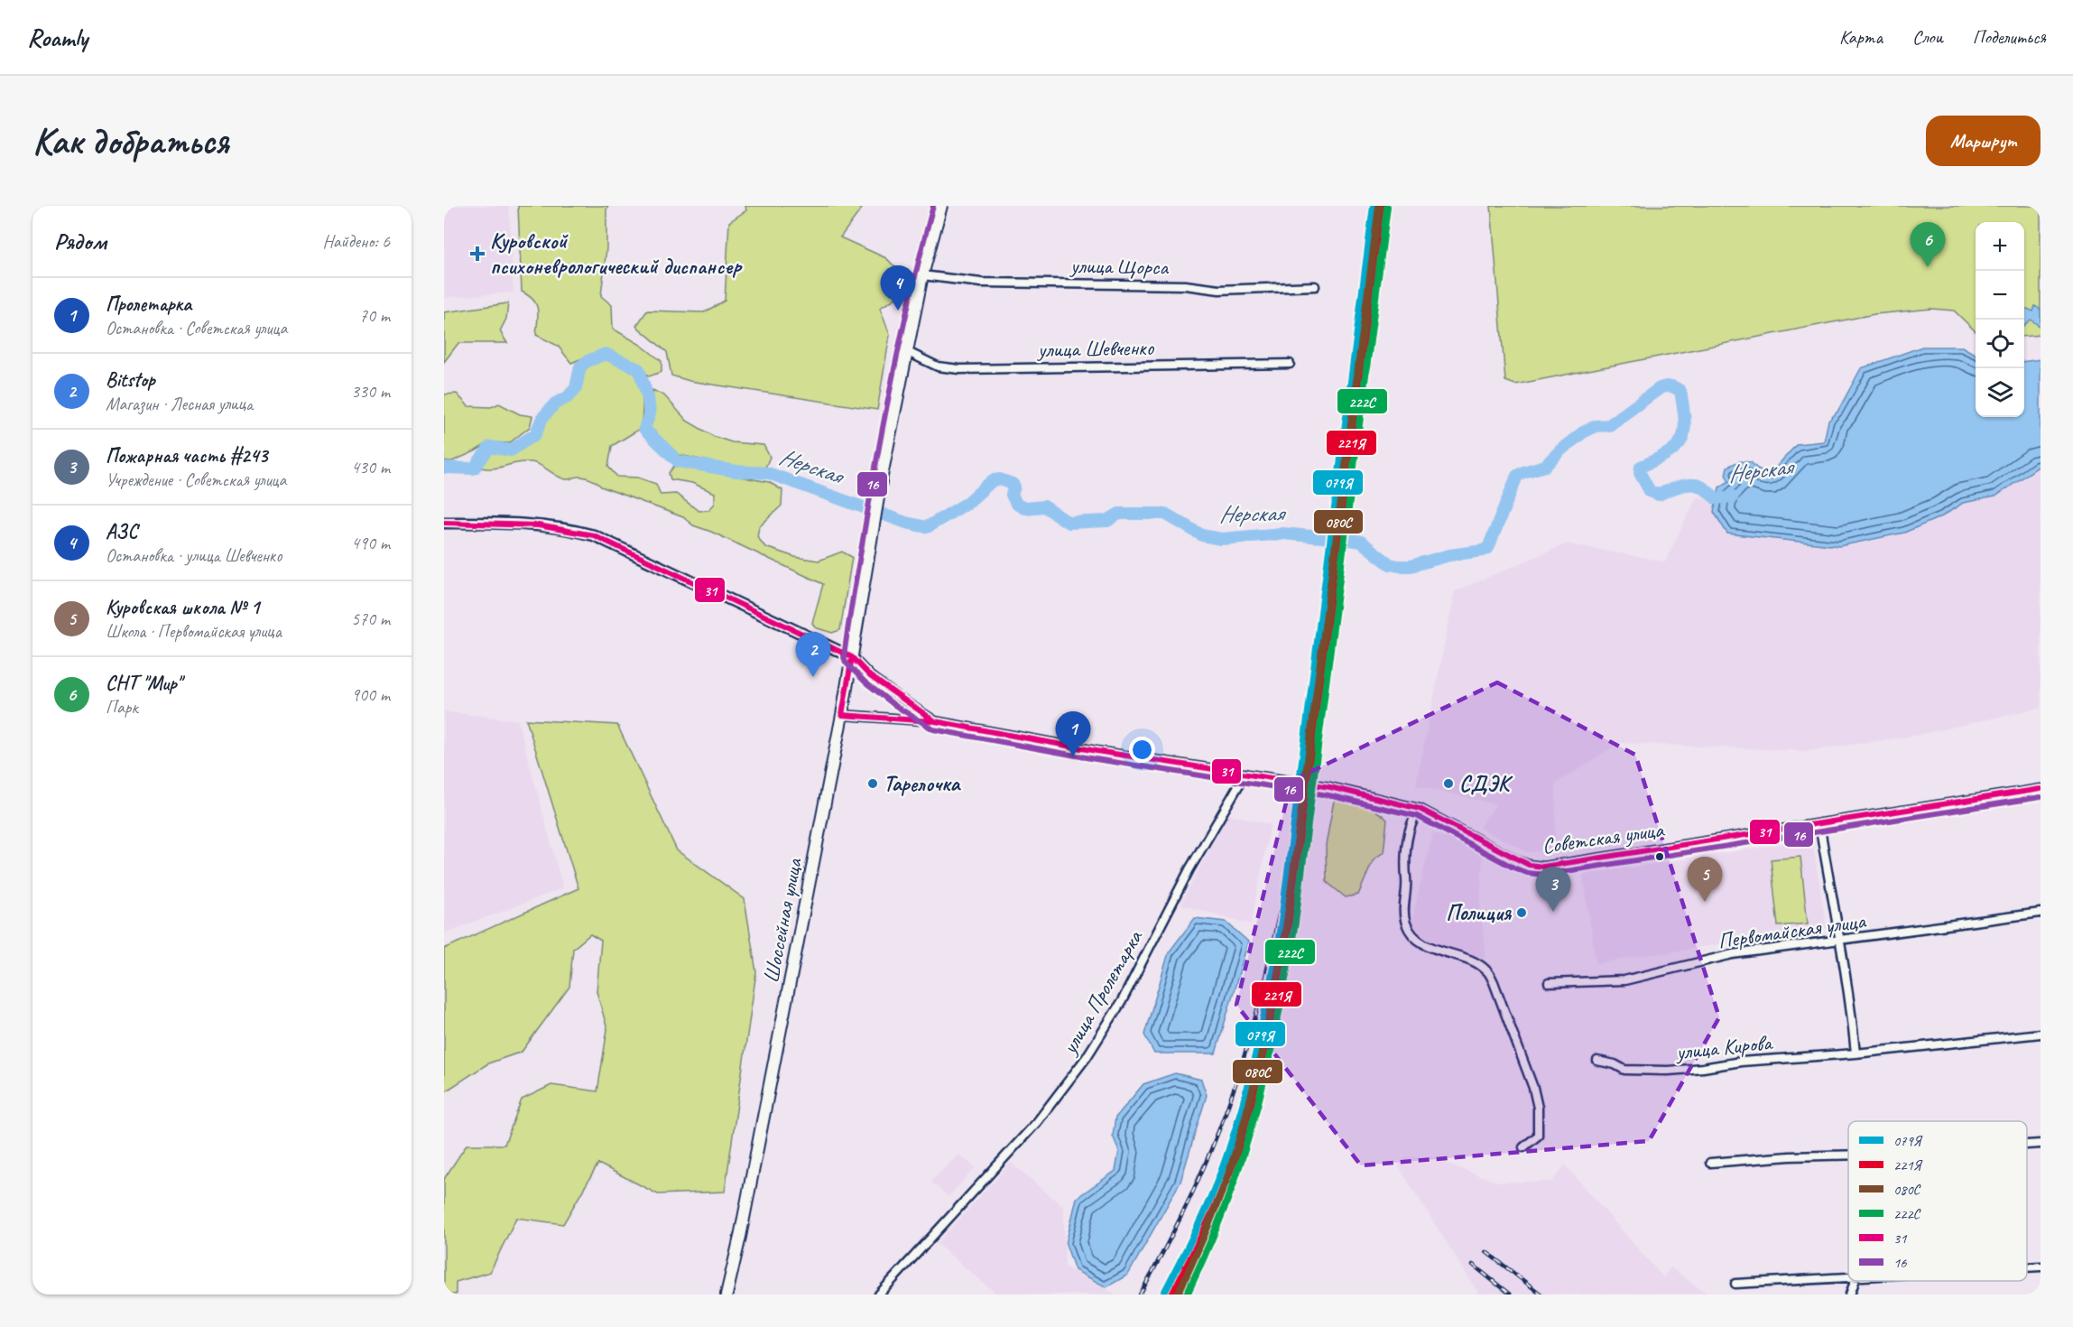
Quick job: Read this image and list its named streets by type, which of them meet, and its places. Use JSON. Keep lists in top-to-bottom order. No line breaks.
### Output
{"streets":{"highway":["Шоссейная улица"],"street":["улица Щорса","улица Шевченко","Советская улица","Первомайская улица","улица Пролетарка","улица Кирова"]},"crossings":[["улица Щорса","Шоссейная улица"],["улица Шевченко","Шоссейная улица"],["Советская улица","Шоссейная улица"],["Советская улица","улица Пролетарка"]],"water":["Нерская"],"places":{"health":["Куровской психоневрологический диспансер"],"other":["Тарелочка","СДЭК","Полиция"]},"lines":["transit line 079Я","transit line 080С","transit line 16","transit line 221Я","transit line 222С","transit line 31"],"legend":["079Я","221Я","080С","222С","31","16"],"page":{"header":"Roamly","nav":["Карта","Слои","Поделиться"],"buttons":"Маршрут","title":"Как добраться","heading":["Рядом","Найдено: 6"],"map_buttons":["+","−"],"pins":["6","4","2","1","5","3"],"list":[{"mark":"1","name":"Пролетарка","note":"Остановка · Советская улица","value":"70 m"},{"mark":"2","name":"Bitstop","note":"Магазин · Лесная улица","value":"330 m"},{"mark":"3","name":"Пожарная часть #243","note":"Учреждение · Советская улица","value":"430 m"},{"mark":"4","name":"АЗС","note":"Остановка · улица Шевченко","value":"490 m"},{"mark":"5","name":"Куровская школа № 1","note":"Школа · Первомайская улица","value":"570 m"},{"mark":"6","name":"СНТ \"Мир\"","note":"Парк","value":"900 m"}]}}
